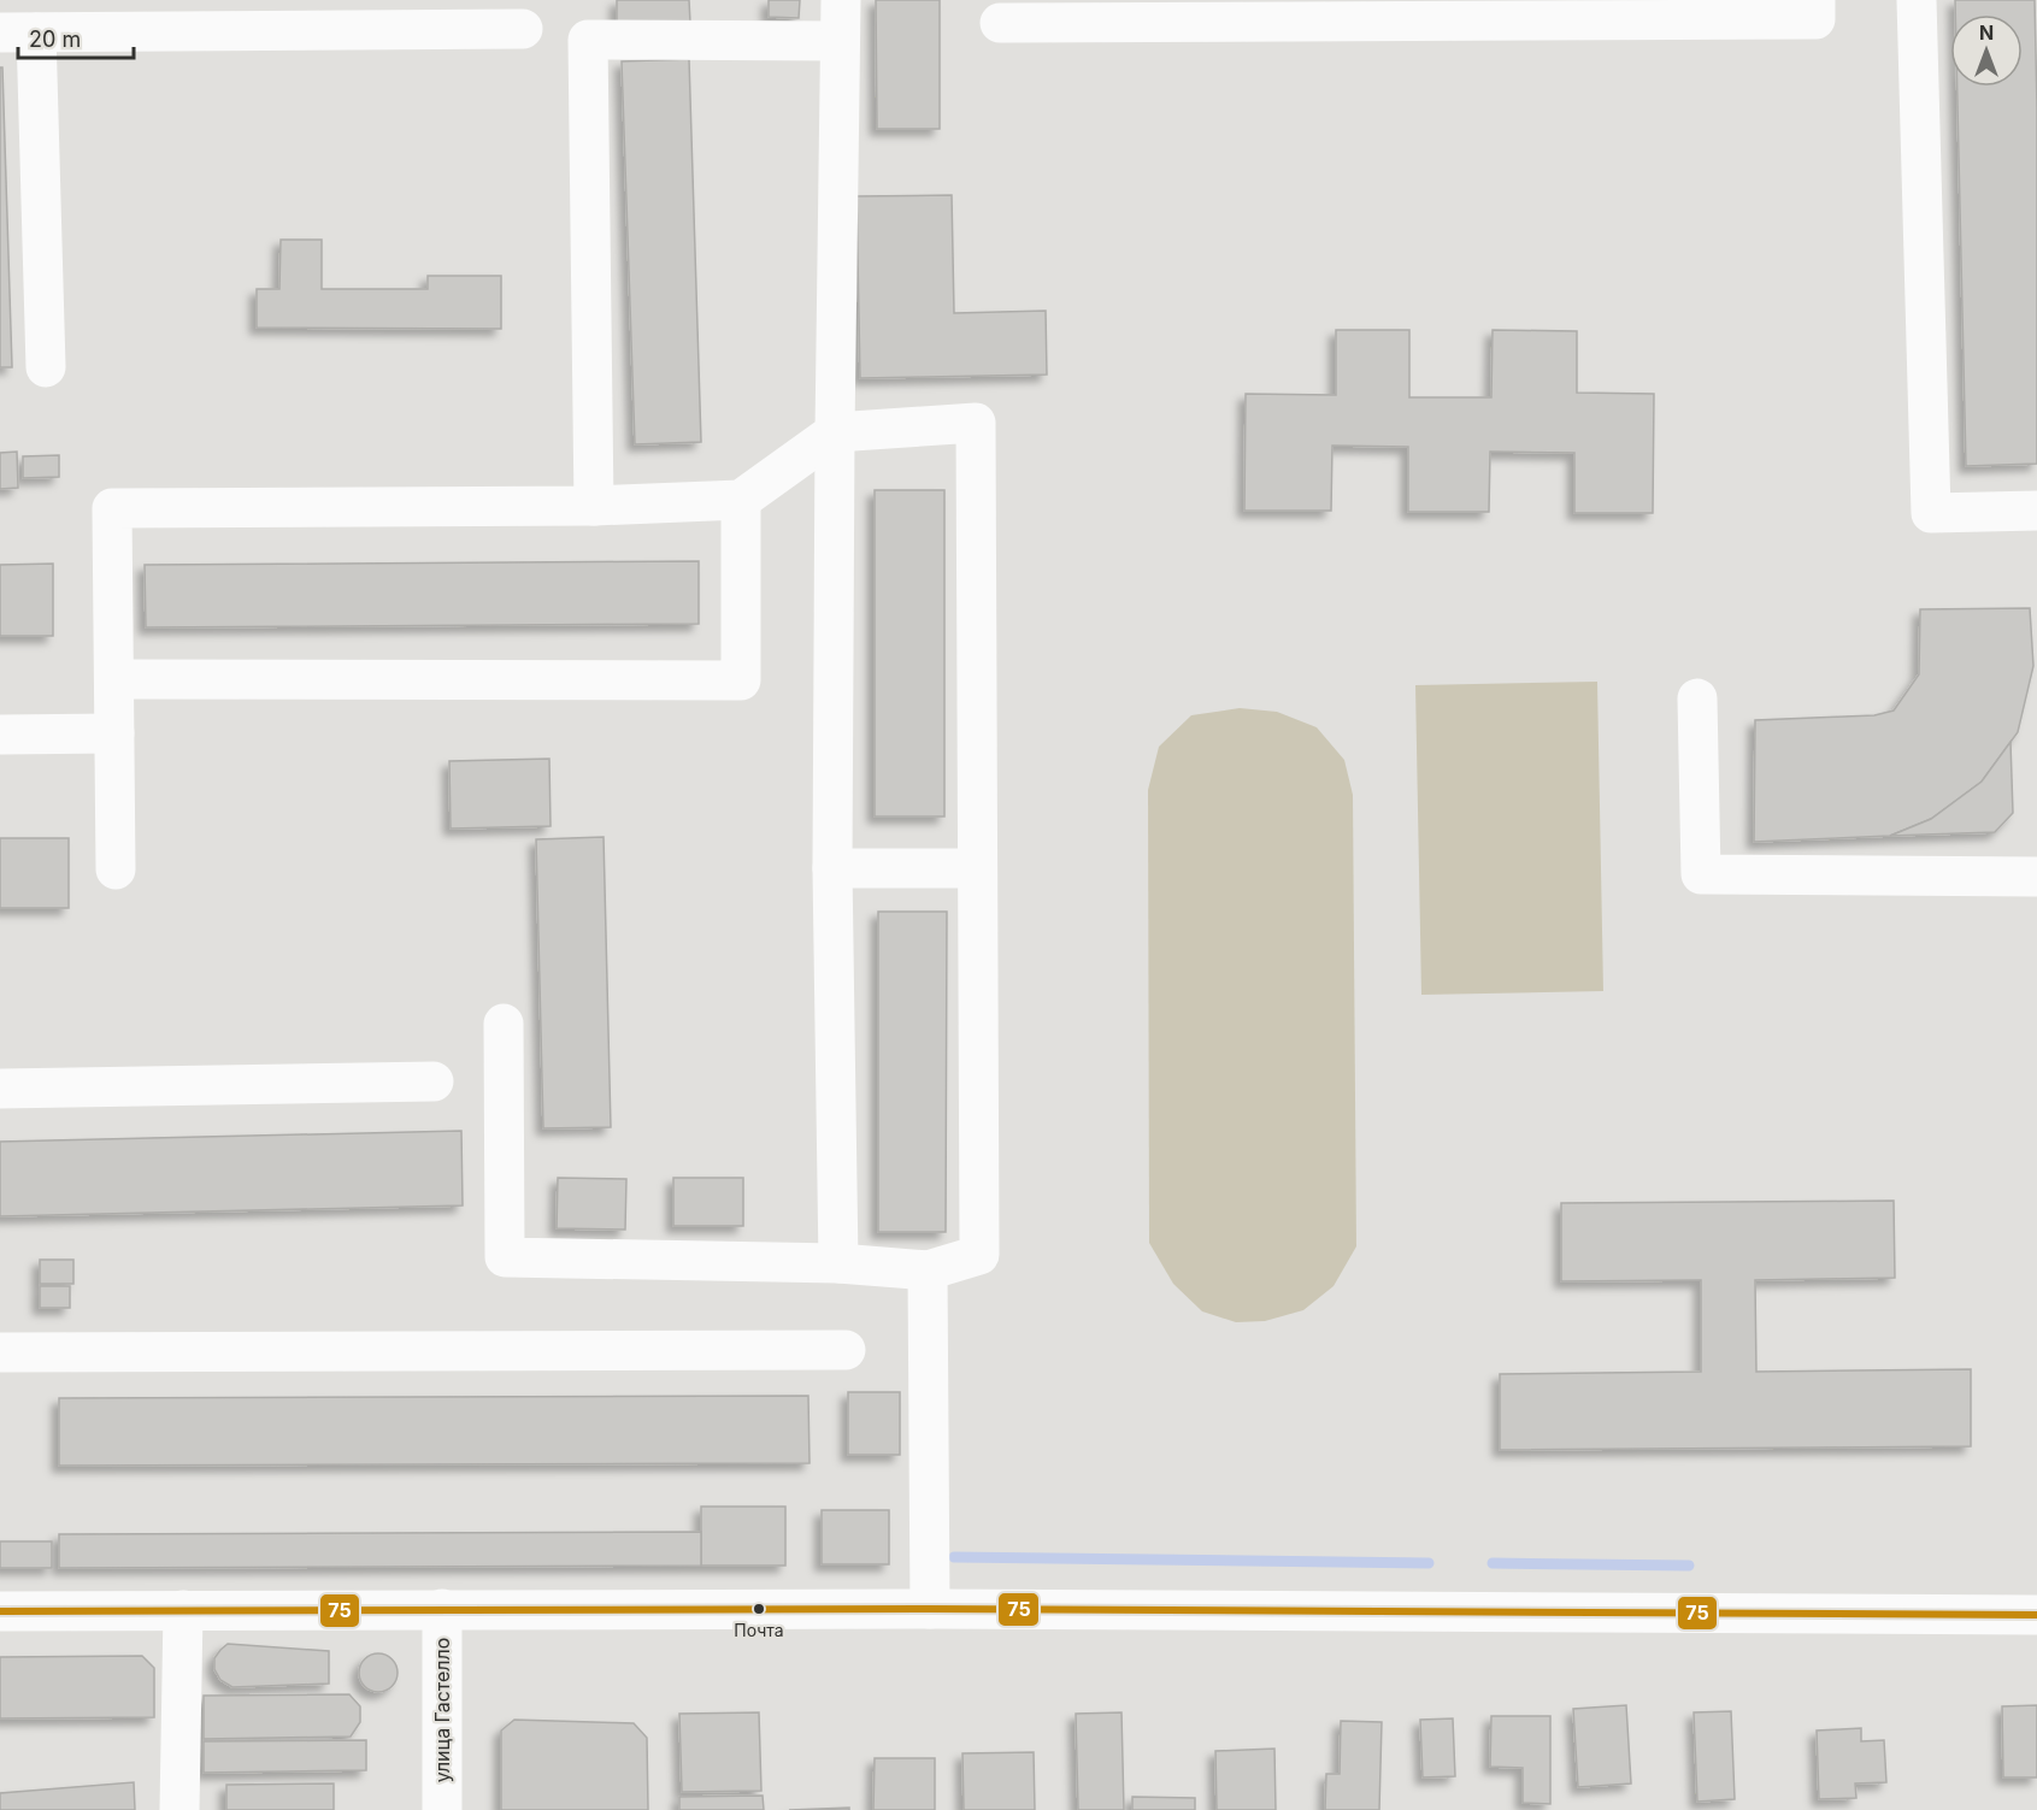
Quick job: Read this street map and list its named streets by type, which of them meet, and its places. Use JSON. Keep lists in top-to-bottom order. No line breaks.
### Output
{"streets":{"street":["улица Гастелло"]},"places":["Почта"],"lines":["transit line 75"],"scale_bar":"20 m","north":"top"}
